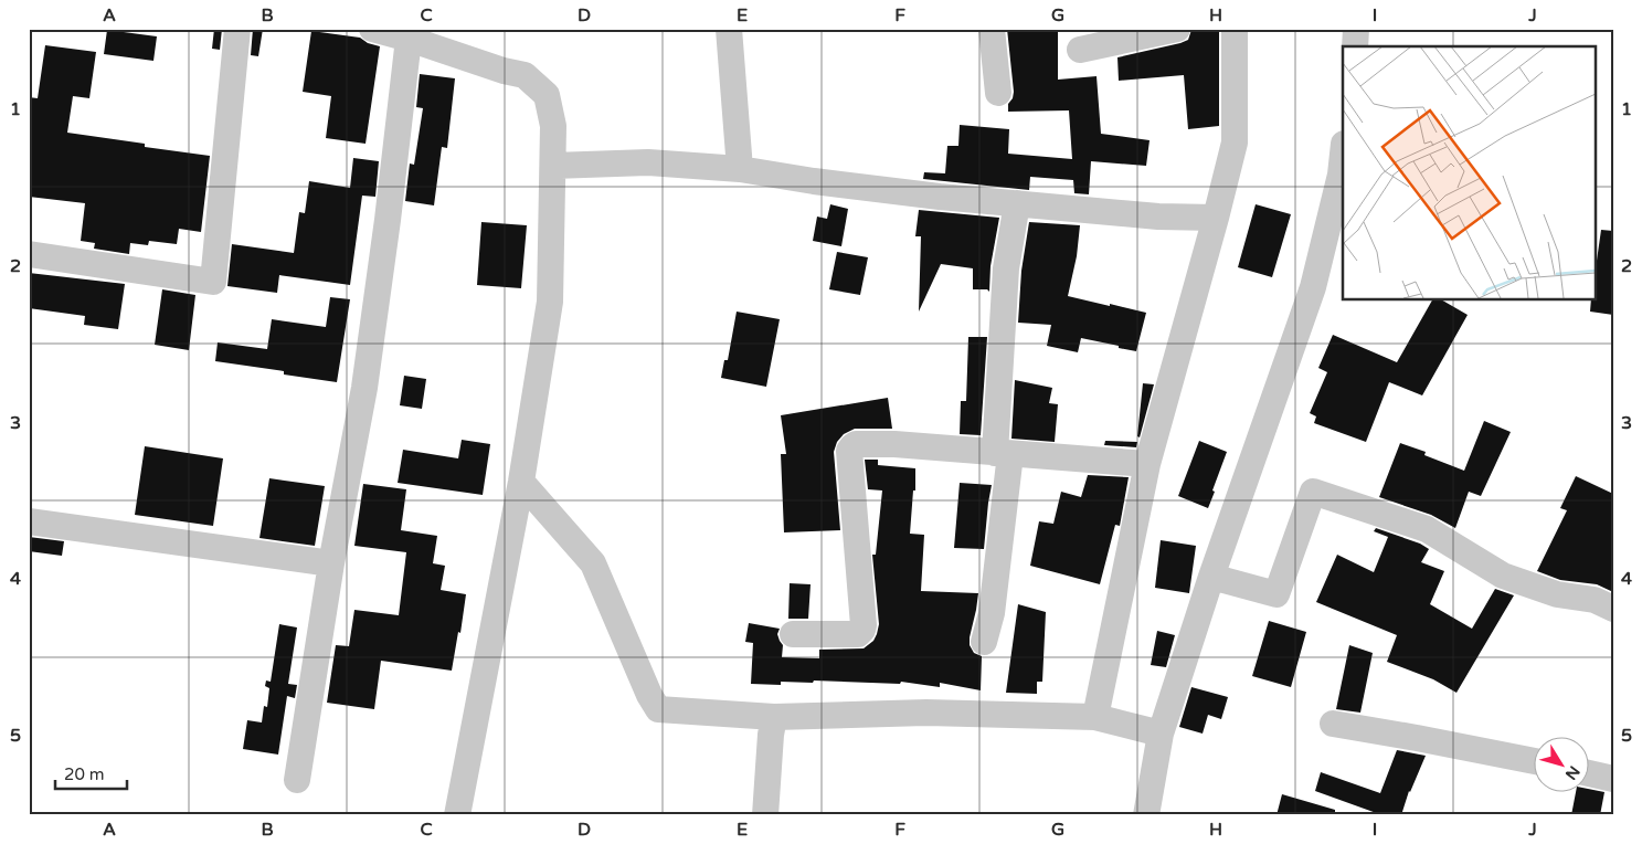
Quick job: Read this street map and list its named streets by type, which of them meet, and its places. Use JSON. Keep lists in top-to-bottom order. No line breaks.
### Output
{"scale_bar":"20 m","north":"bottom right","grid":{"columns":["A","B","C","D","E","F","G","H","I","J"],"rows":["1","2","3","4","5"]}}
